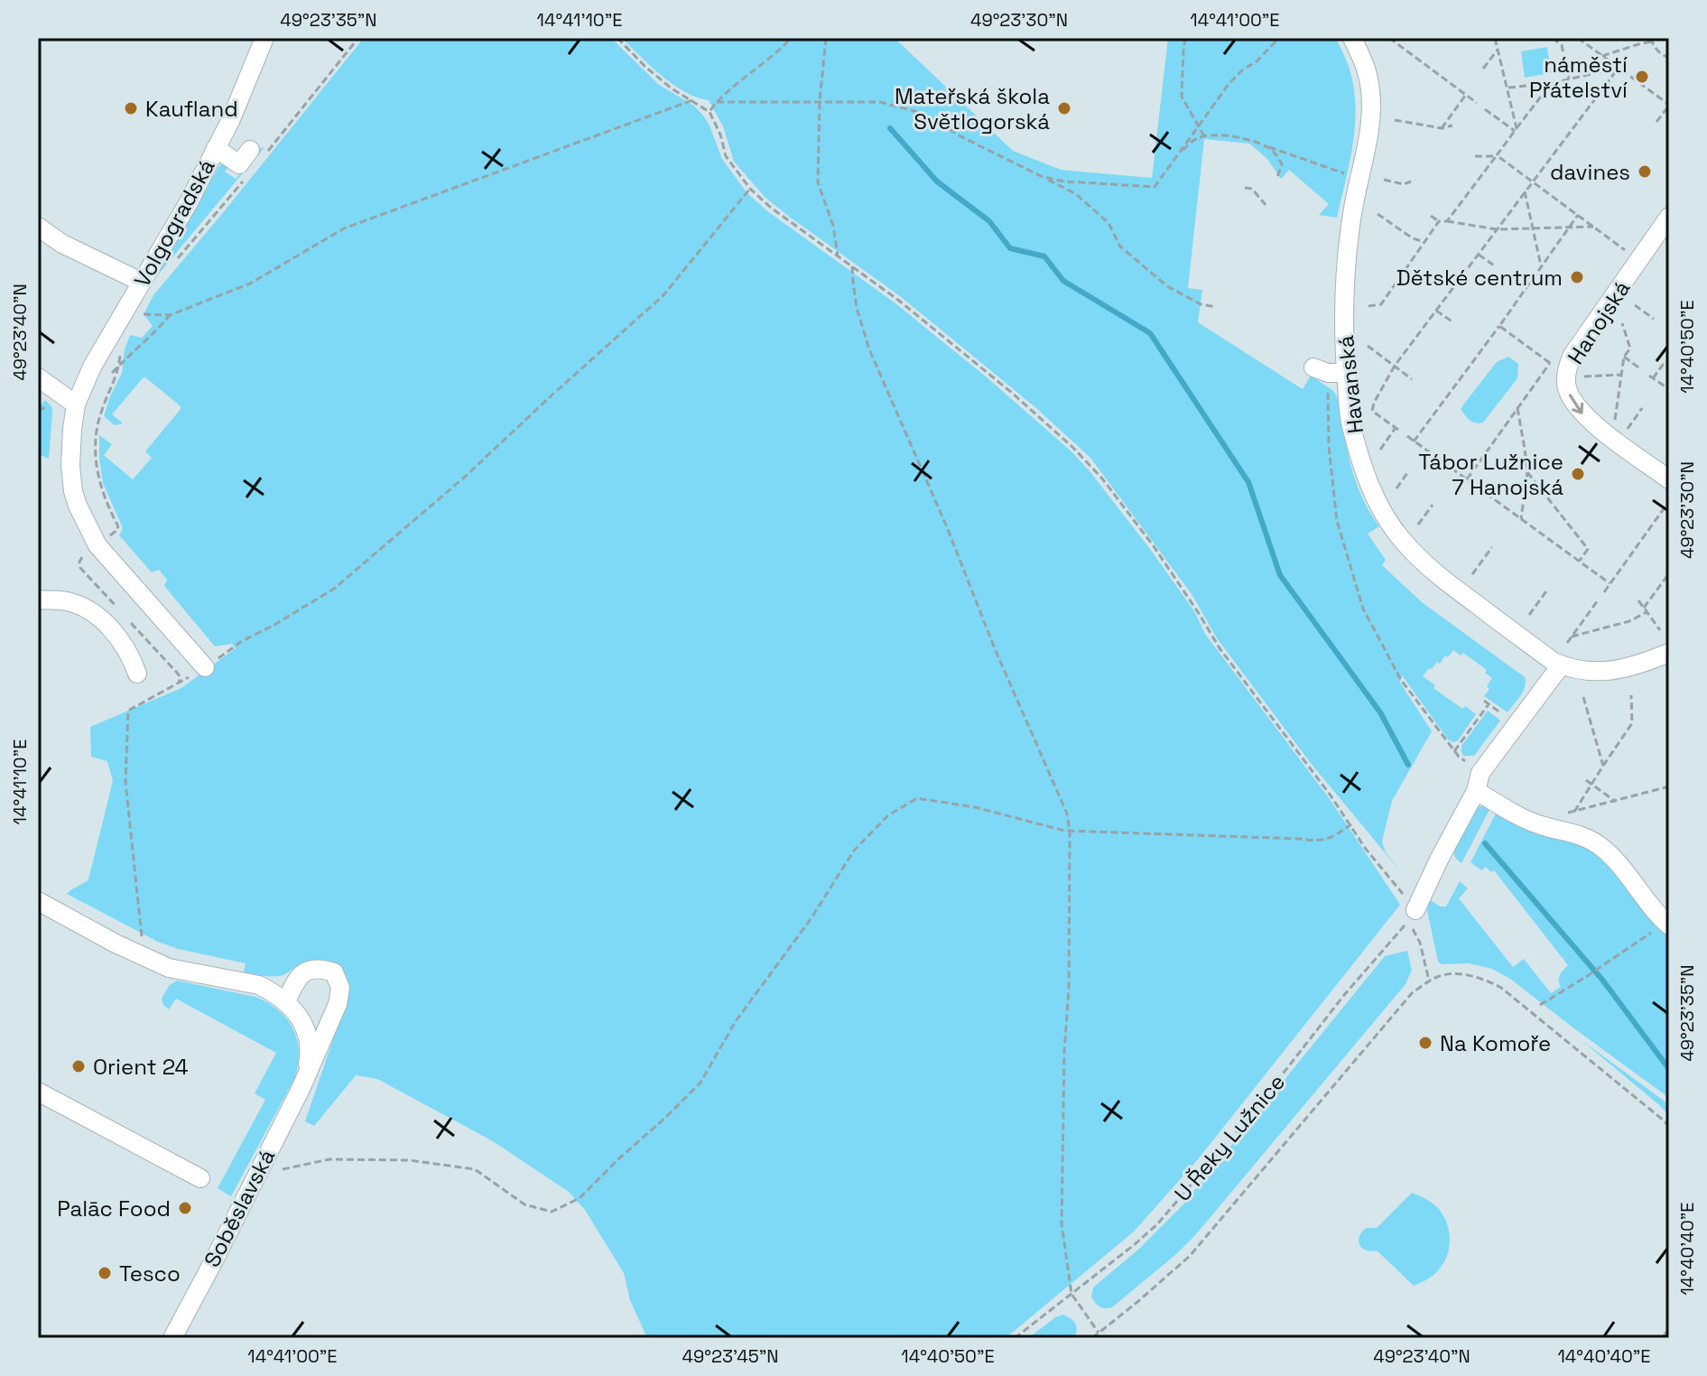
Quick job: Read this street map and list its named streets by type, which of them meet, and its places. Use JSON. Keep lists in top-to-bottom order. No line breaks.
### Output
{"streets":{"street":["Volgogradská","Hanojská","Havanská","Soběslavská"],"path":["U Řeky Lužnice"]},"places":["náměstí Přátelství","Kaufland","Mateřská škola Světlogorská","davines","Dětské centrum","Tábor Lužnice 7 Hanojská","Na Komoře","Orient 24","Palāc Food","Tesco"],"coordinates":["49°23'35\"N","14°41'10\"E","49°23'30\"N","14°41'00\"E","49°23'40\"N","14°40'50\"E","14°40'40\"E","49°23'45\"N"]}
